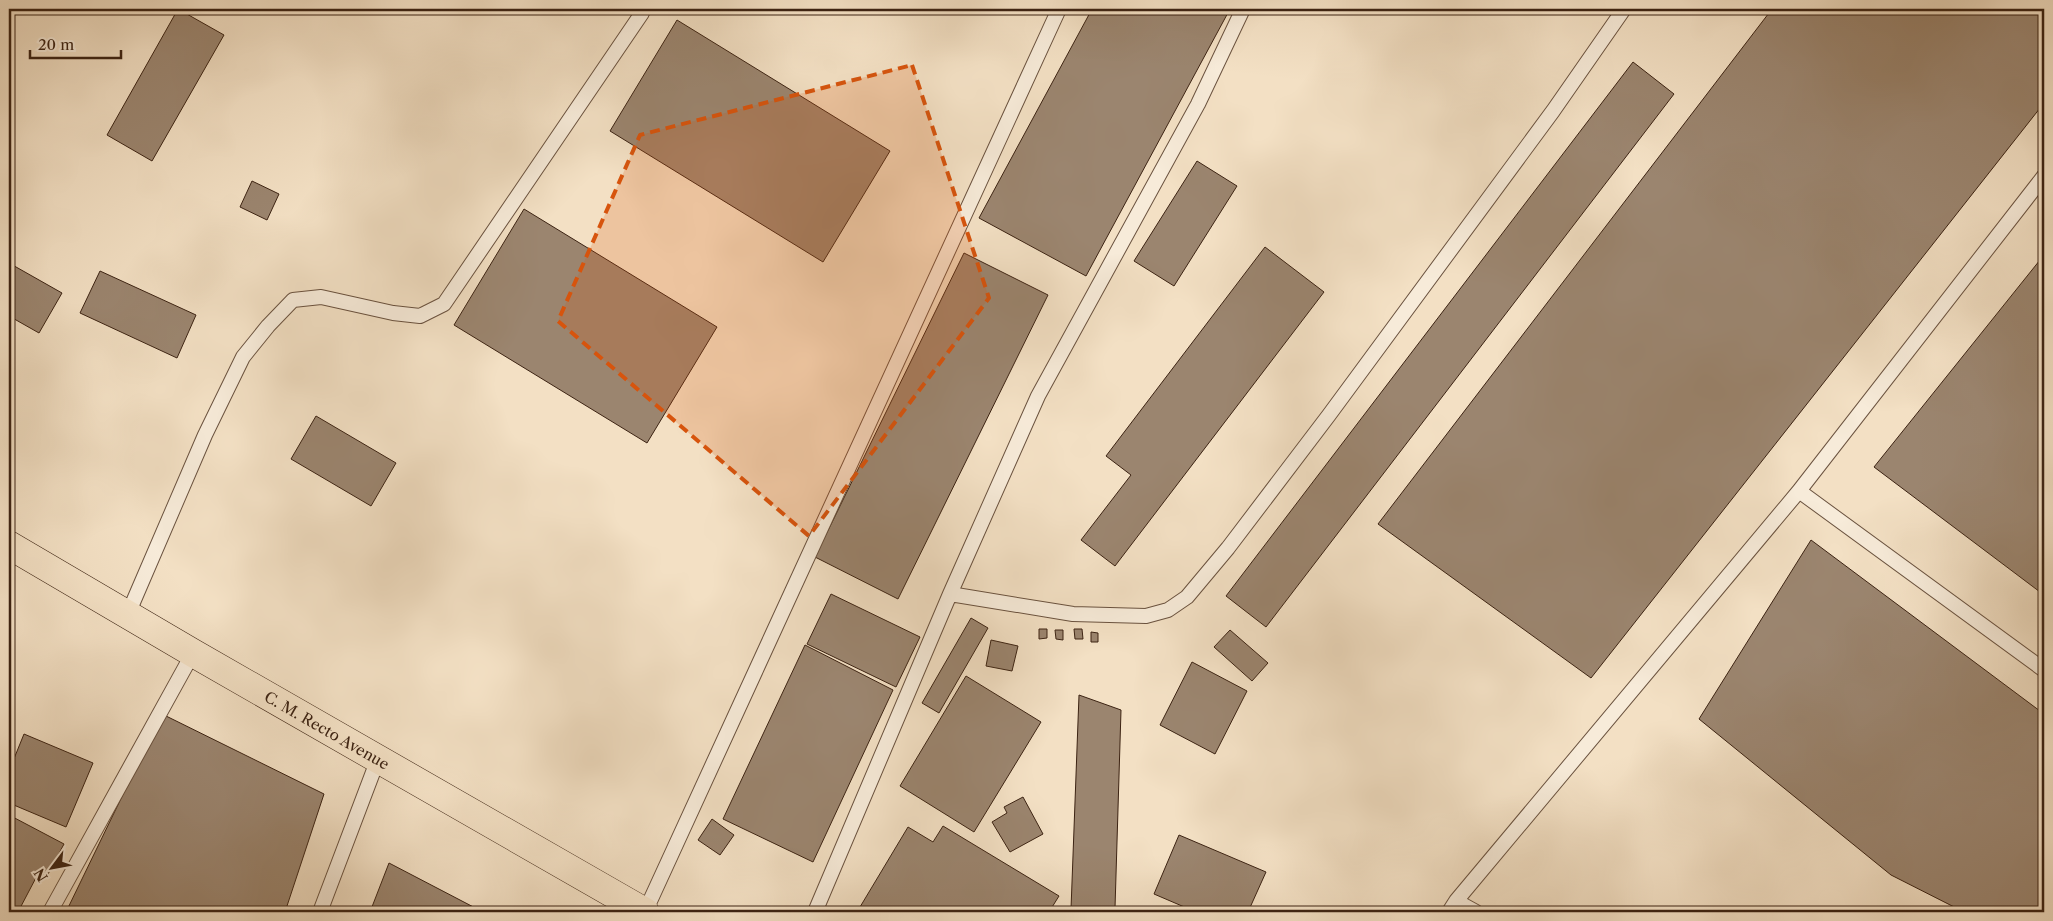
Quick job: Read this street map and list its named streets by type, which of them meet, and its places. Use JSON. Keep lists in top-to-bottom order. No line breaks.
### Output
{"streets":{"highway":["C. M. Recto Avenue"]},"scale_bar":"20 m","north":"bottom left"}
